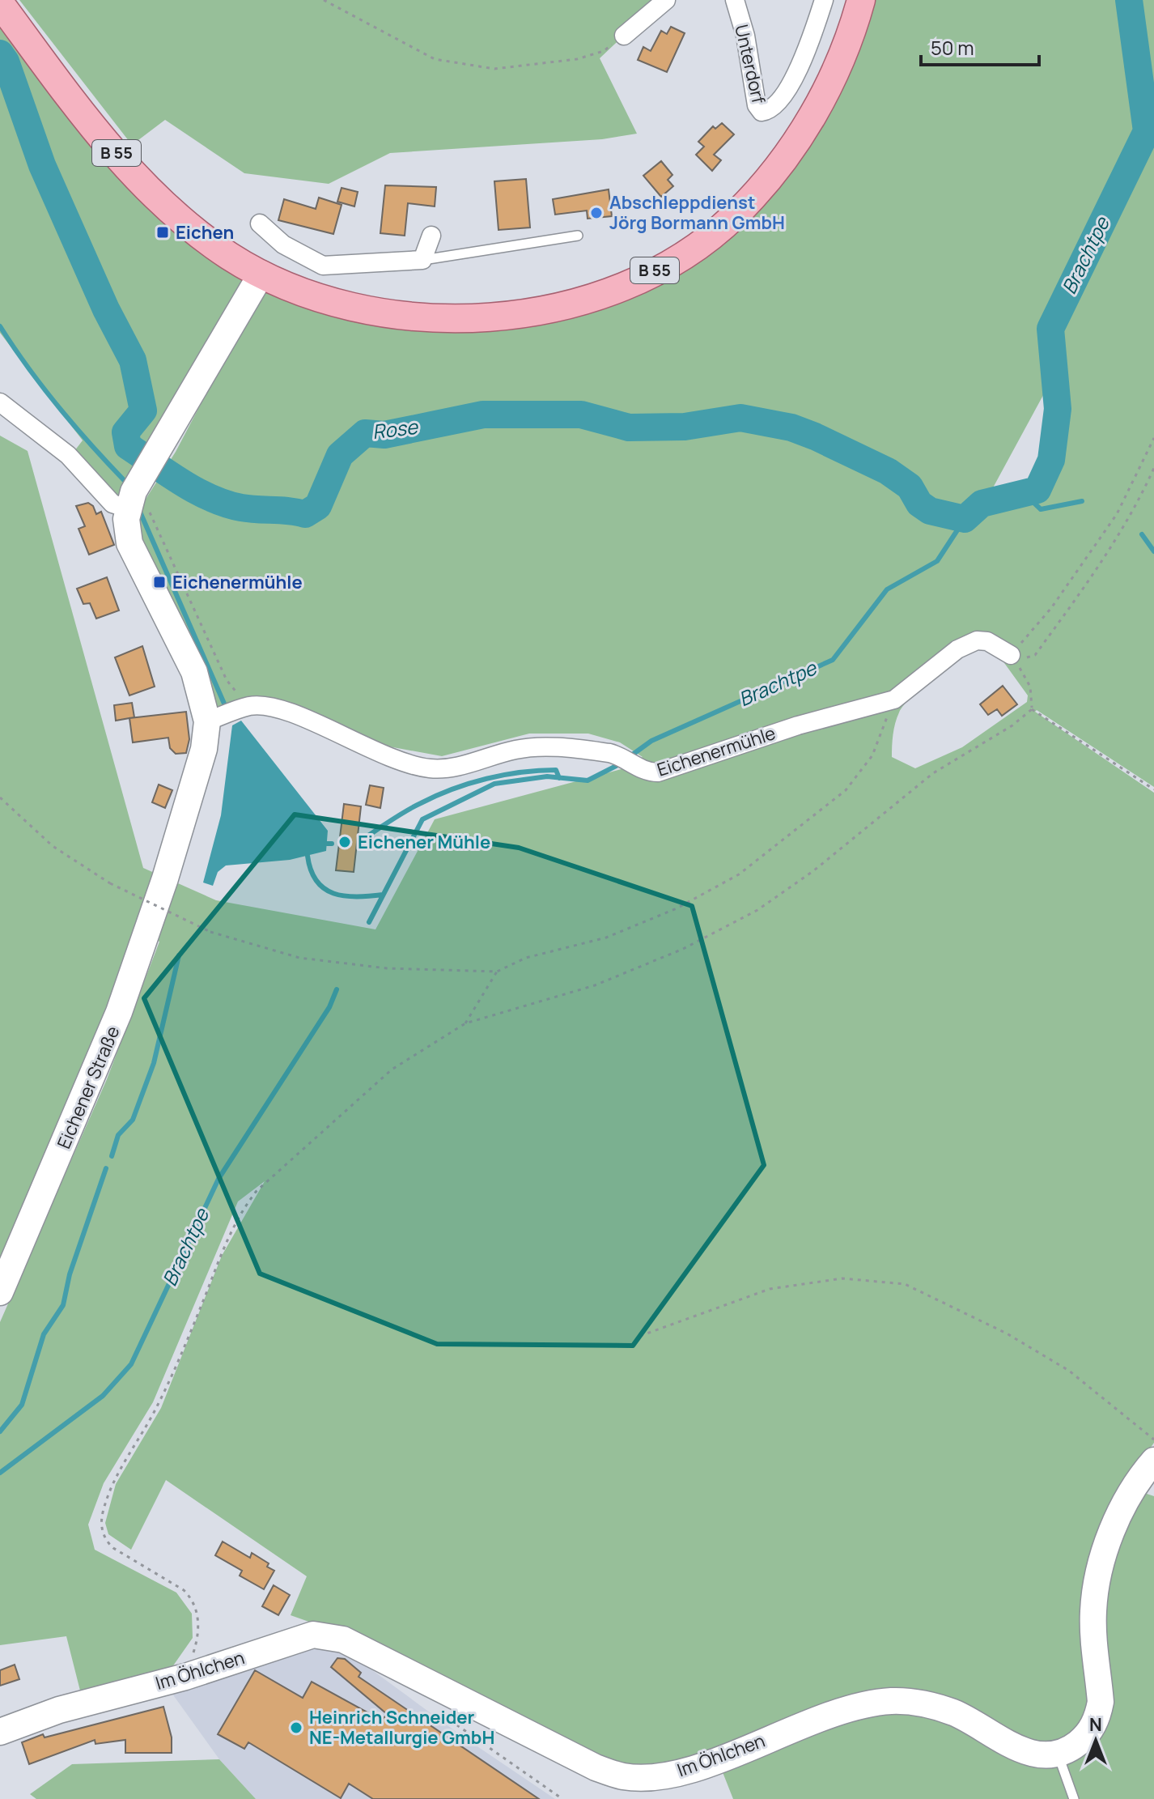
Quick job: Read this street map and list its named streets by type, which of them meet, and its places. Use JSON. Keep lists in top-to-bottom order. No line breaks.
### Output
{"streets":{"main road":["B 55"],"street":["Unterdorf","Eichenermühle","Eichener Straße","Im Öhlchen"]},"crossings":[["Eichenermühle","Eichener Straße"]],"water":["Brachtpe","Rose"],"places":{"other":["Abschleppdienst Jörg Bormann GmbH","Eichener Mühle","Heinrich Schneider NE-Metallurgie GmbH"],"transit":["Eichen","Eichenermühle"]},"scale_bar":"50 m","north":"top"}
